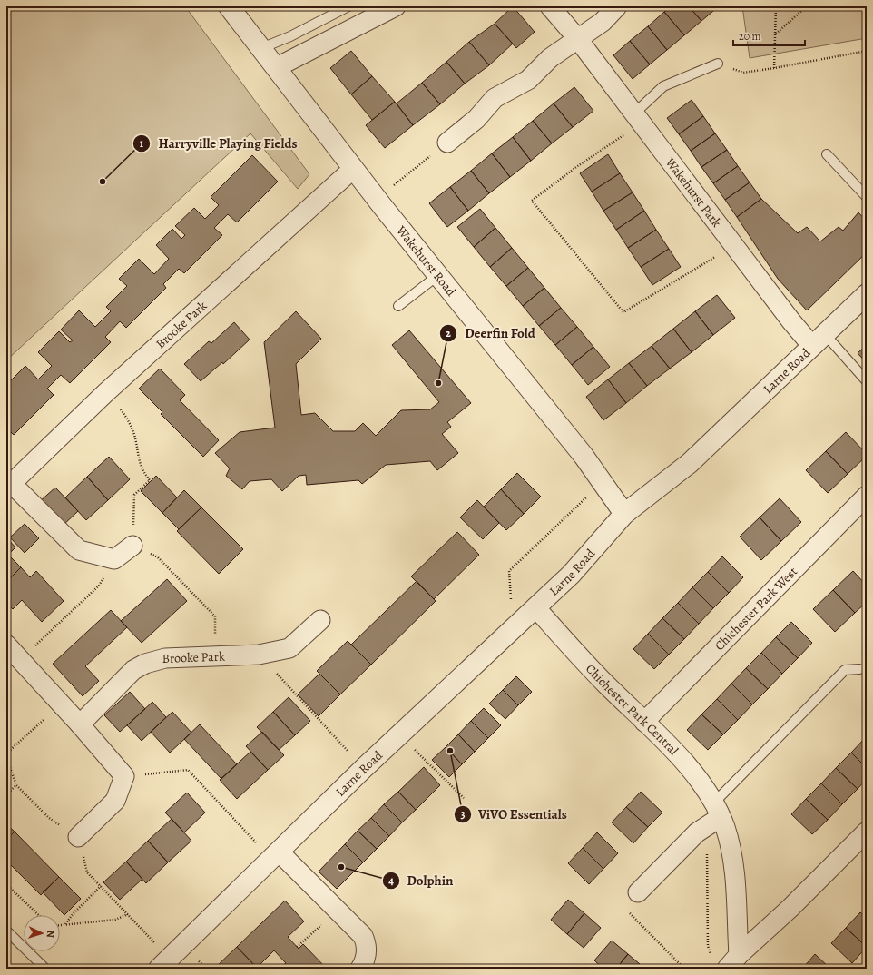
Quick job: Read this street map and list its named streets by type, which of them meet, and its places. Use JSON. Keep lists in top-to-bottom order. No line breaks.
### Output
{"streets":{"street":["Wakehurst Park","Wakehurst Road","Brooke Park","Larne Road","Chichester Park West","Chichester Park Central"]},"crossings":[["Wakehurst Park","Larne Road"],["Wakehurst Road","Brooke Park"],["Wakehurst Road","Larne Road"],["Larne Road","Chichester Park Central"],["Chichester Park West","Chichester Park Central"]],"places":["Harryville Playing Fields","Deerfin Fold","ViVO Essentials","Dolphin"],"scale_bar":"20 m","north":"right"}
